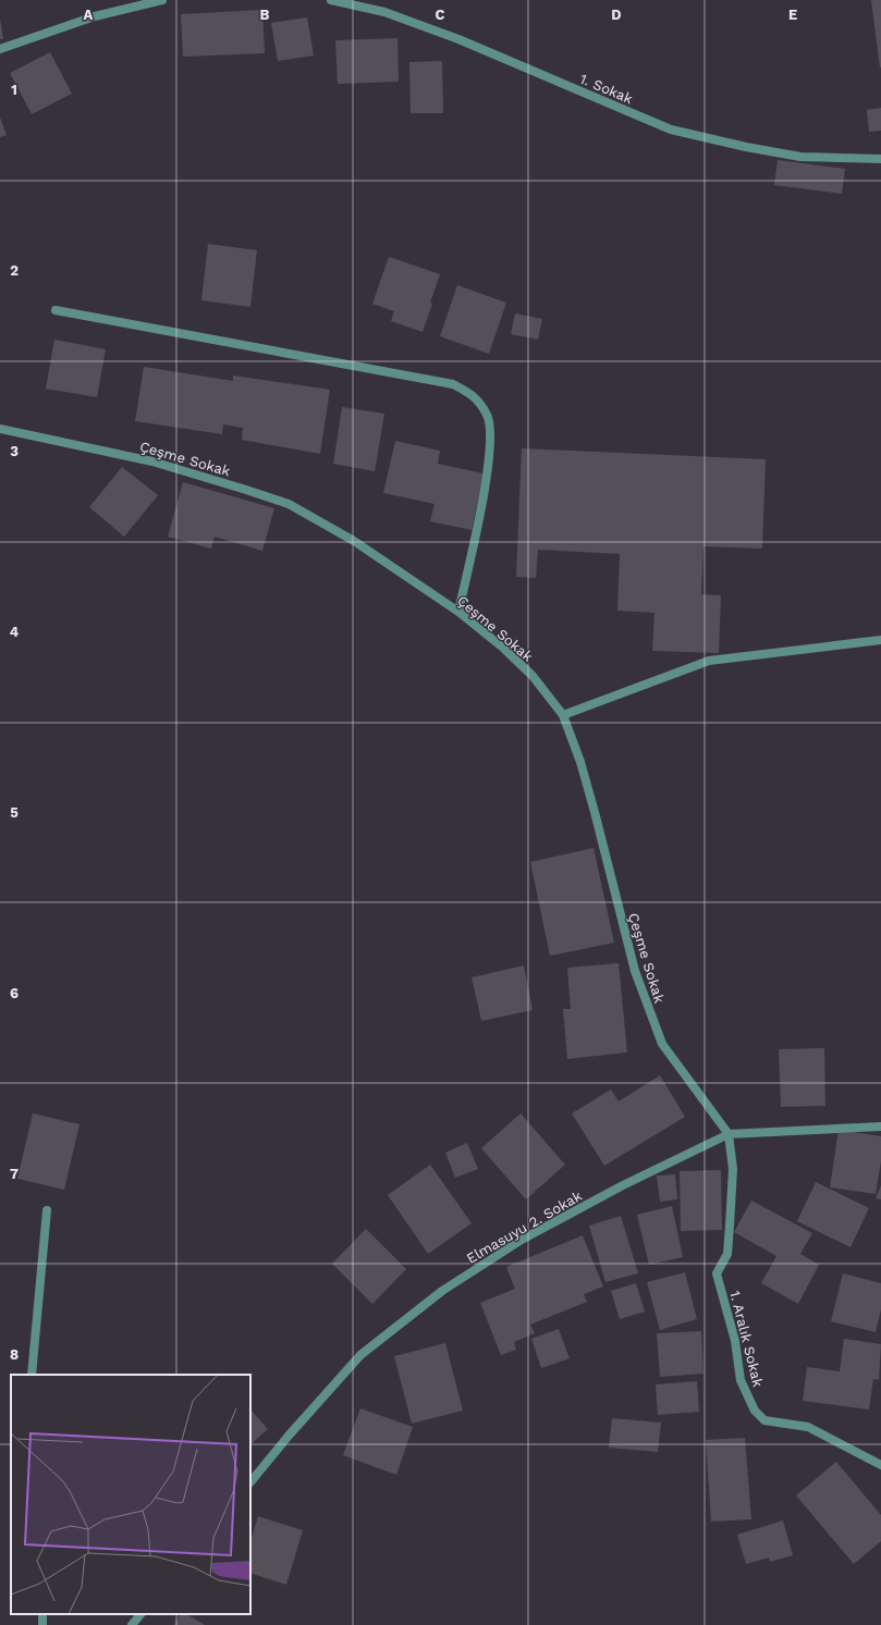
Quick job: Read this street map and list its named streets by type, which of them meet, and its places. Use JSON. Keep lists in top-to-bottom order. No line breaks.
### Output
{"streets":{"street":["1. Sokak","Çeşme Sokak","Elmasuyu 2. Sokak","1. Aralık Sokak"]},"crossings":[["Çeşme Sokak","Elmasuyu 2. Sokak"],["Çeşme Sokak","1. Aralık Sokak"],["Elmasuyu 2. Sokak","1. Aralık Sokak"]],"grid":{"columns":["A","B","C","D","E"],"rows":["1","2","3","4","5","6","7","8"]}}
